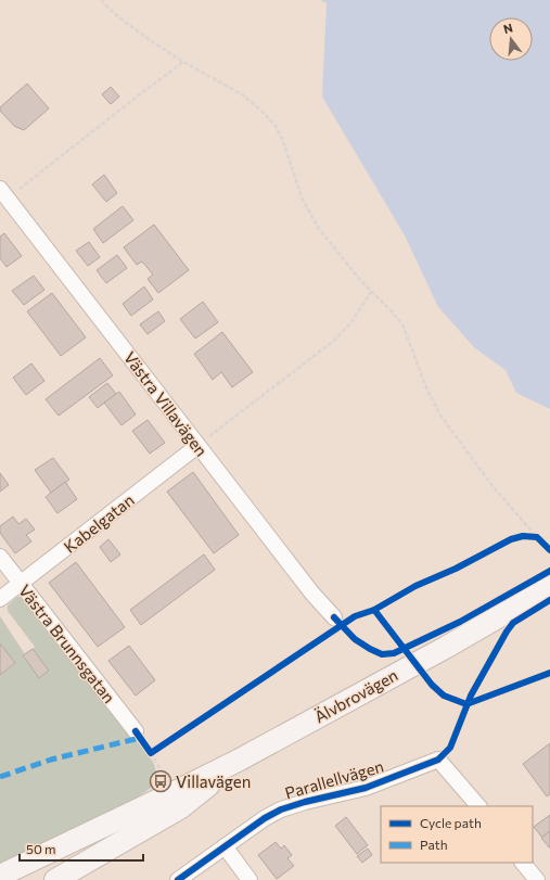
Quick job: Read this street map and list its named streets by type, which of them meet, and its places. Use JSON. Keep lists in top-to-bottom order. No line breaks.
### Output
{"streets":{"main road":["Älvbrovägen"],"street":["Västra Villavägen","Kabelgatan","Västra Brunnsgatan","Parallellvägen"]},"crossings":[["Västra Villavägen","Kabelgatan"],["Kabelgatan","Västra Brunnsgatan"]],"places":{"bus stop":["Villavägen"]},"legend":["Cycle path","Path"],"scale_bar":"50 m","north":"top"}
